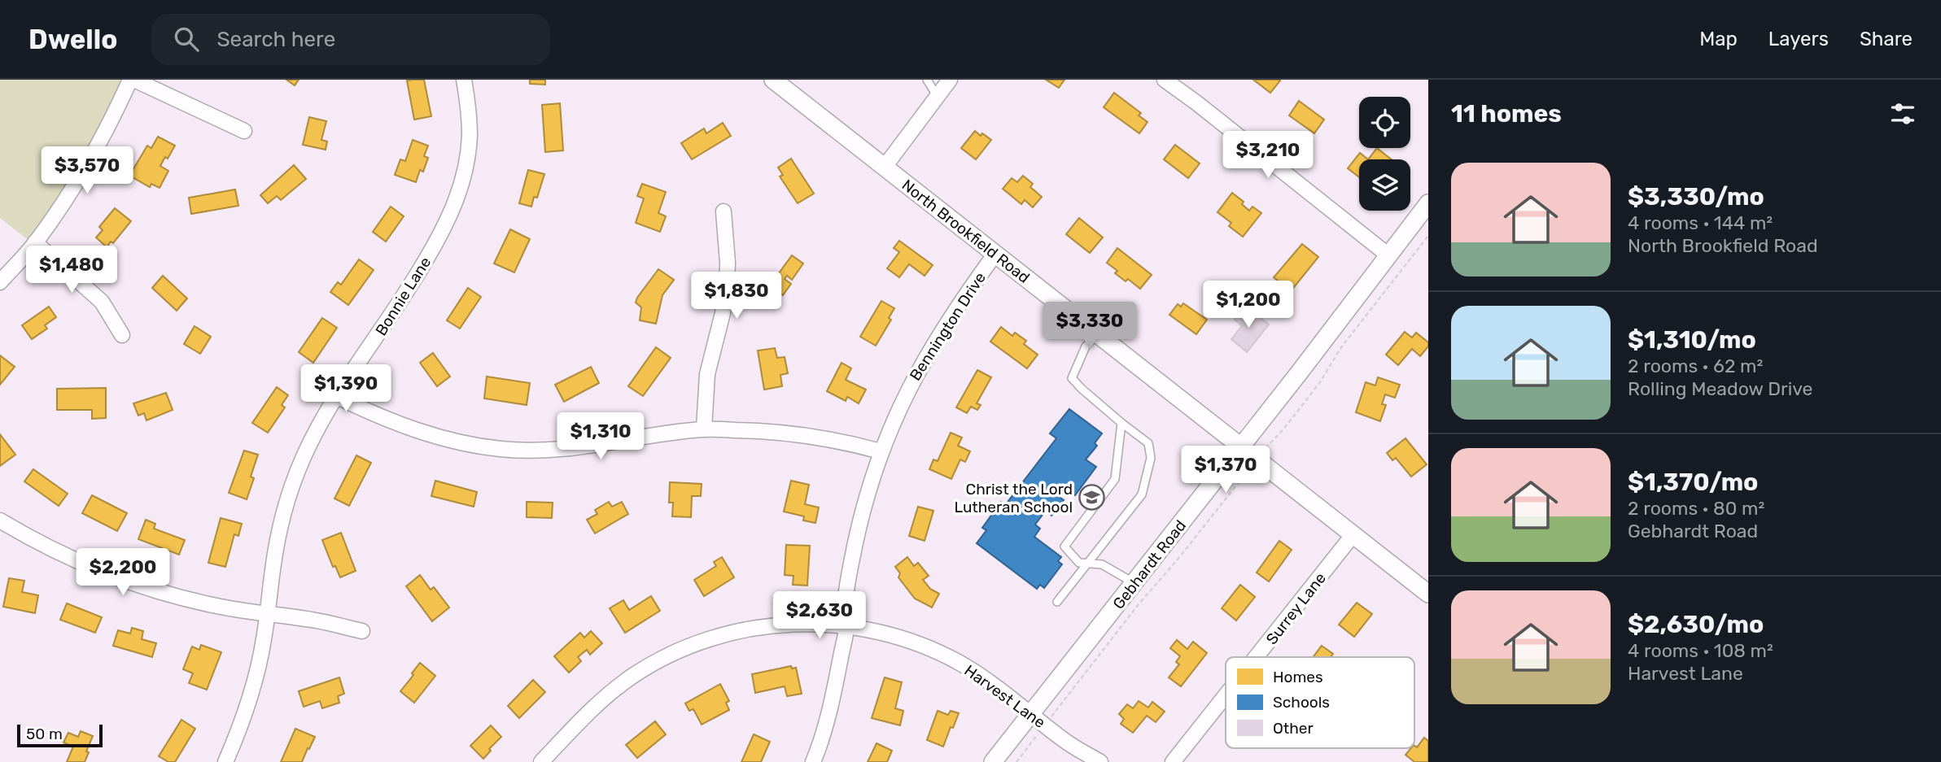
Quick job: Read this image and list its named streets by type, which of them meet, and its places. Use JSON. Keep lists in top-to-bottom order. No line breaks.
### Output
{"streets":{"street":["North Brookfield Road","Bonnie Lane","Bennington Drive","Gebhardt Road","Surrey Lane","Harvest Lane"]},"crossings":[["North Brookfield Road","Bennington Drive"],["North Brookfield Road","Gebhardt Road"],["North Brookfield Road","Surrey Lane"],["Bennington Drive","Harvest Lane"],["Gebhardt Road","Harvest Lane"]],"places":{"school or university":["Christ the Lord Lutheran School"]},"legend":["Homes","Schools","Other"],"scale_bar":"50 m","page":{"header":"Dwello","search":"Search here","nav":["Map","Layers","Share"],"heading":"11 homes","price":["$3,210","$3,570","$1,480","$1,830","$1,200","$3,330","$1,390","$1,310","$1,370","$2,200","$2,630"],"list":[{"name":"$3,330/mo","note":"4 rooms · 144 m² · North Brookfield Road"},{"name":"$1,310/mo","note":"2 rooms · 62 m² · Rolling Meadow Drive"},{"name":"$1,370/mo","note":"2 rooms · 80 m² · Gebhardt Road"},{"name":"$2,630/mo","note":"4 rooms · 108 m² · Harvest Lane"}],"scale":"50 m"}}
